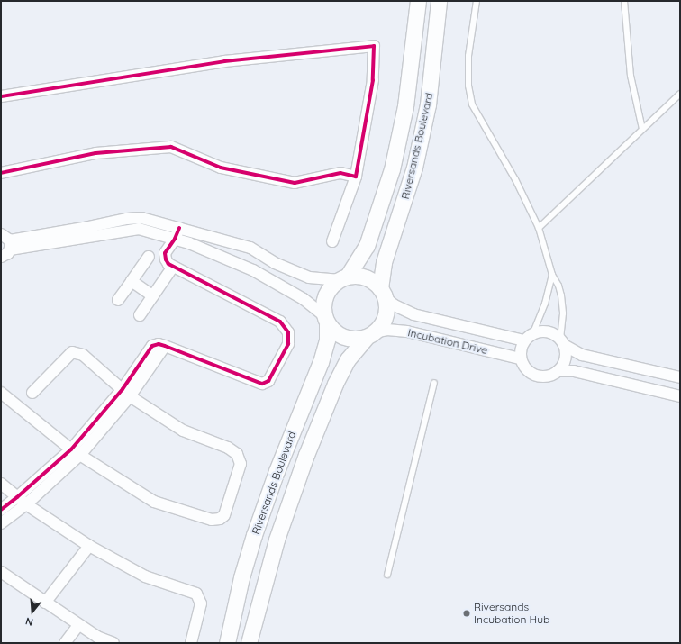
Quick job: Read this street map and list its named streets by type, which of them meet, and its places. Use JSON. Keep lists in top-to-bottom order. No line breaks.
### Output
{"streets":{"street":["Riversands Boulevard","Incubation Drive"]},"crossings":[["Riversands Boulevard","Incubation Drive"]],"places":["Riversands Incubation Hub"],"north":"bottom"}
